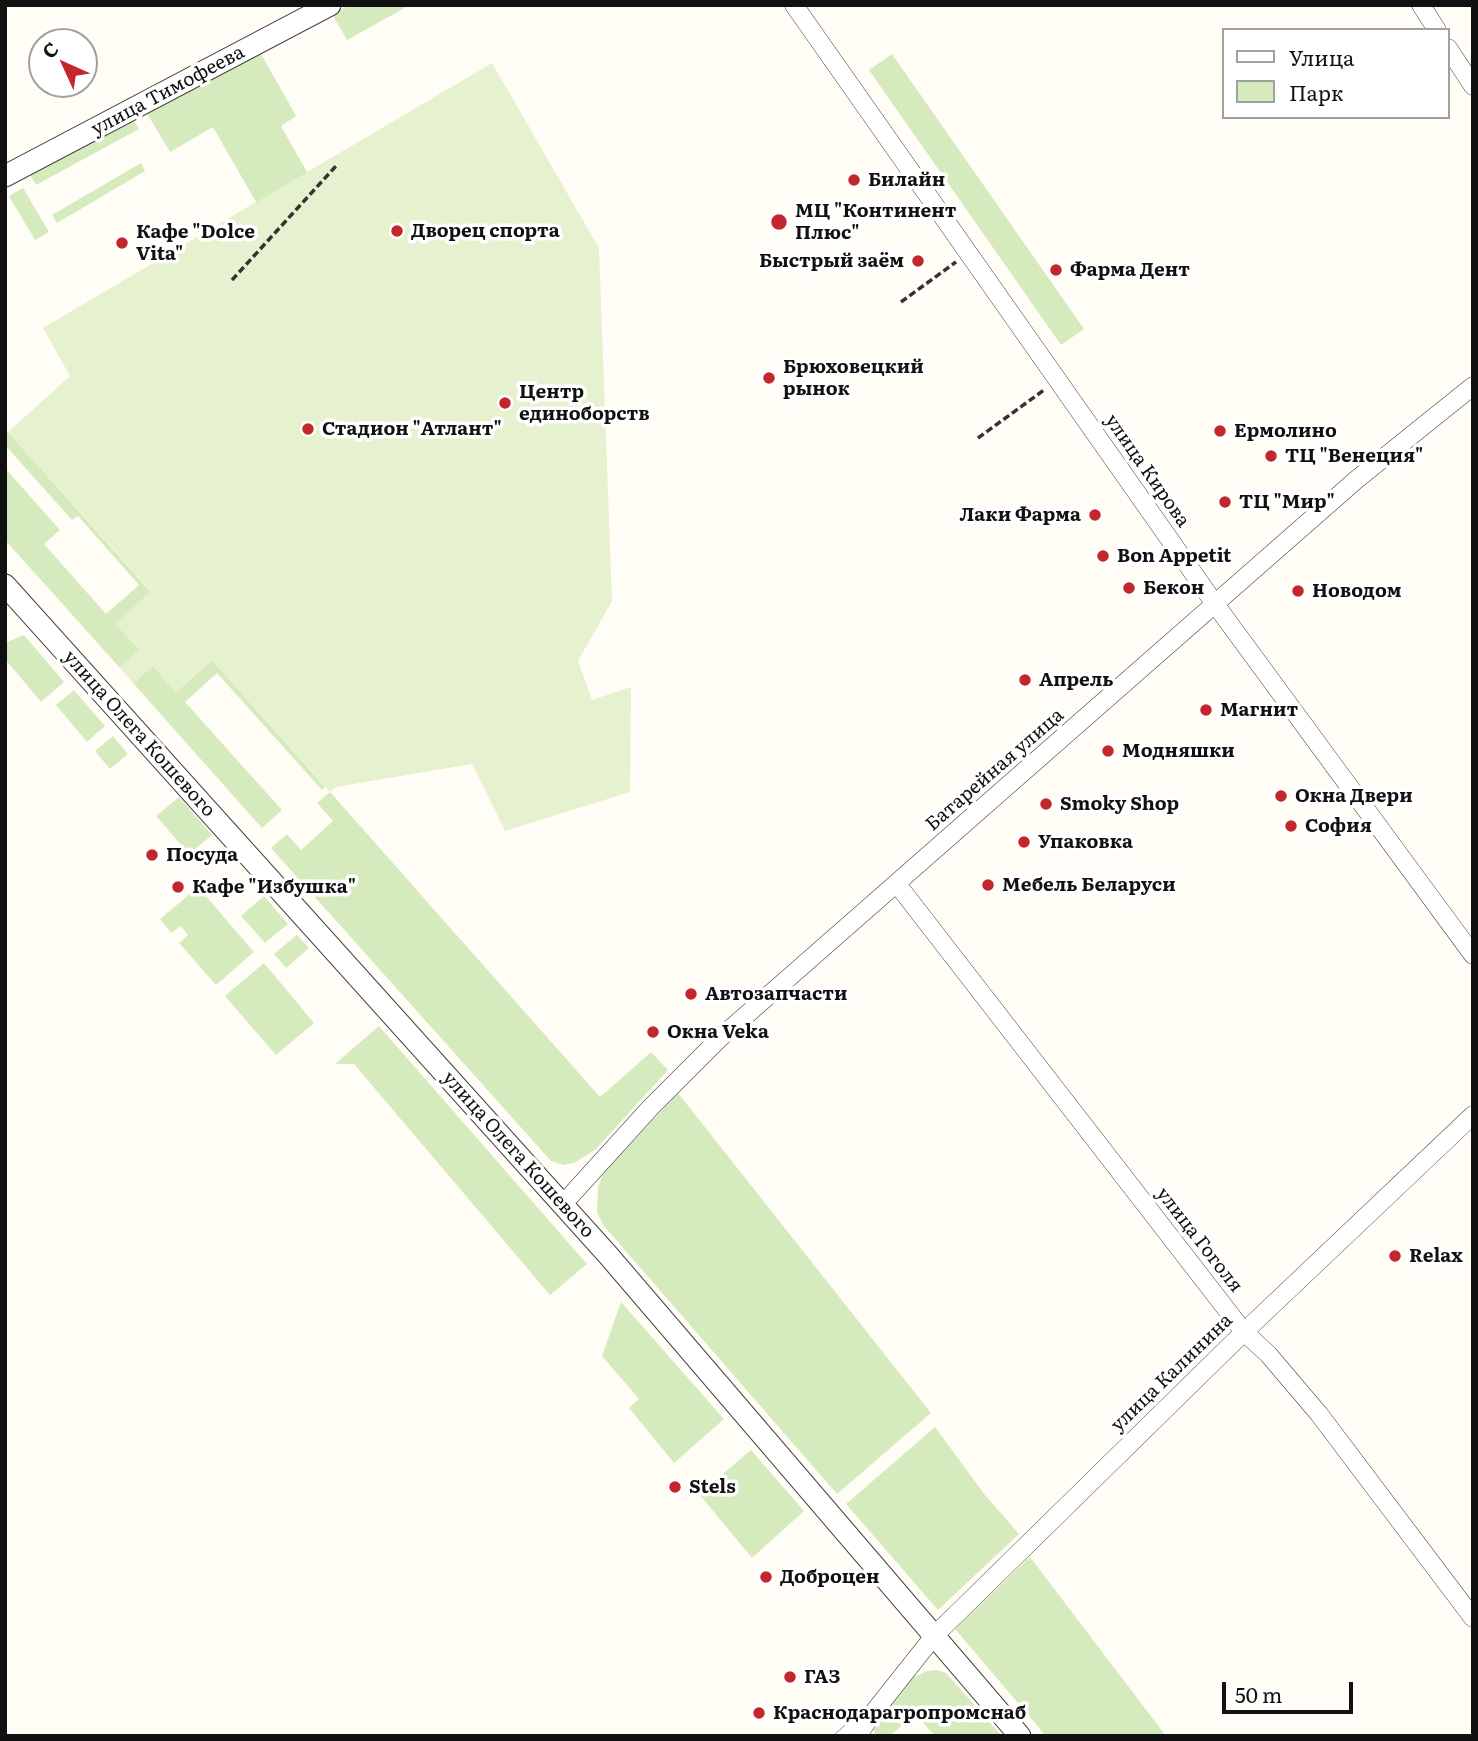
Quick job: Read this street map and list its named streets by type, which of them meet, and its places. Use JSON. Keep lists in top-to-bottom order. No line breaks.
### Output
{"streets":{"street":["улица Тимофеева","улица Кирова","улица Олега Кошевого","Батарейная улица","улица Гоголя","улица Калинина"]},"crossings":[["улица Кирова","Батарейная улица"],["улица Олега Кошевого","Батарейная улица"],["улица Олега Кошевого","улица Калинина"],["Батарейная улица","улица Гоголя"],["улица Гоголя","улица Калинина"]],"places":["Билайн","МЦ \"Континент Плюс\"","Дворец спорта","Кафе \"Dolce Vita\"","Быстрый заём","Фарма Дент","Брюховецкий рынок","Центр единоборств","Стадион \"Атлант\"","Ермолино","ТЦ \"Венеция\"","ТЦ \"Мир\"","Лаки Фарма","Bon Appetit","Бекон","Новодом","Апрель","Магнит","Модняшки","Окна Двери","Smoky Shop","София","Упаковка","Посуда","Мебель Беларуси","Кафе \"Избушка\"","Автозапчасти","Окна Veka","Relax","Stels","Доброцен","ГАЗ","Краснодарагропромснаб"],"legend":["Улица","Парк"],"scale_bar":"50 m","north":"top left"}
